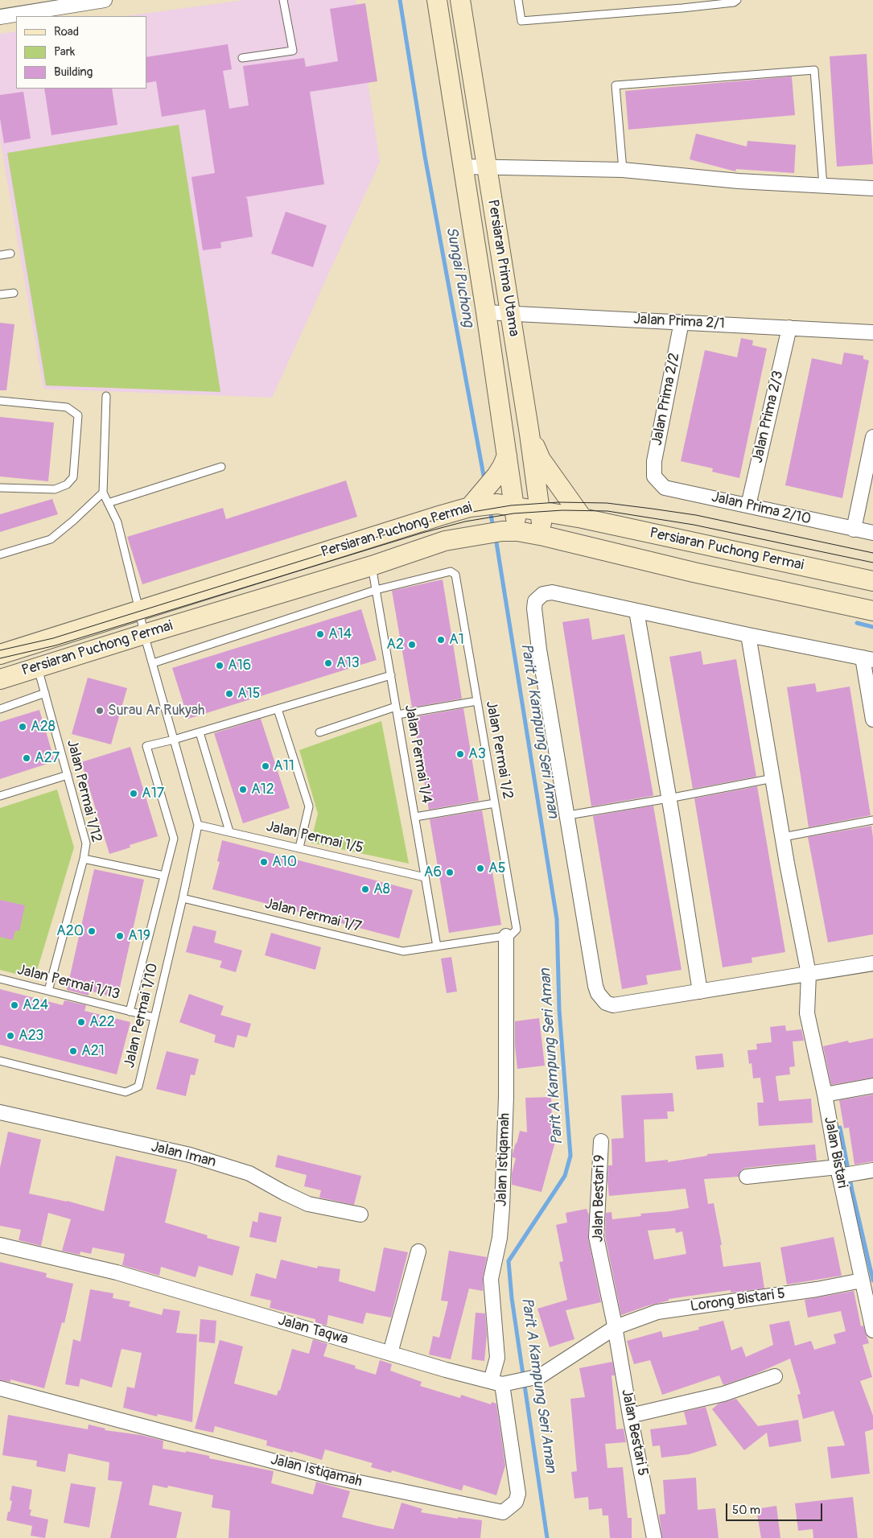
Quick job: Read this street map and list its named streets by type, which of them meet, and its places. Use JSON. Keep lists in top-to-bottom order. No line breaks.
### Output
{"streets":{"main road":["Persiaran Prima Utama","Persiaran Puchong Permai"],"street":["Jalan Prima 2/1","Jalan Prima 2/2","Jalan Prima 2/3","Jalan Prima 2/10","Jalan Bistari","Jalan Iman","Jalan Istiqamah","Jalan Bestari 9","Lorong Bistari 5","Jalan Taqwa","Jalan Bestari 5"],"lane":["Jalan Permai 1/2","Jalan Permai 1/4","Jalan Permai 1/12","Jalan Permai 1/5","Jalan Permai 1/7","Jalan Permai 1/13","Jalan Permai 1/10"]},"crossings":[["Persiaran Prima Utama","Jalan Prima 2/1"],["Persiaran Prima Utama","Persiaran Puchong Permai"],["Jalan Prima 2/1","Jalan Prima 2/2"],["Jalan Prima 2/1","Jalan Prima 2/3"],["Jalan Prima 2/2","Jalan Prima 2/10"],["Jalan Prima 2/3","Jalan Prima 2/10"],["Persiaran Puchong Permai","Jalan Permai 1/4"],["Persiaran Puchong Permai","Jalan Permai 1/12"],["Persiaran Puchong Permai","Jalan Permai 1/10"],["Jalan Permai 1/2","Jalan Permai 1/4"],["Jalan Permai 1/2","Jalan Permai 1/10"],["Jalan Permai 1/2","Jalan Istiqamah"],["Jalan Permai 1/4","Jalan Permai 1/5"],["Jalan Permai 1/4","Jalan Permai 1/7"],["Jalan Permai 1/12","Jalan Permai 1/13"],["Jalan Permai 1/5","Jalan Permai 1/10"],["Jalan Permai 1/7","Jalan Permai 1/10"],["Jalan Permai 1/13","Jalan Permai 1/10"],["Jalan Bistari","Lorong Bistari 5"],["Jalan Istiqamah","Jalan Taqwa"],["Jalan Bestari 9","Lorong Bistari 5"],["Jalan Bestari 9","Jalan Taqwa"],["Jalan Bestari 9","Jalan Bestari 5"],["Lorong Bistari 5","Jalan Taqwa"],["Lorong Bistari 5","Jalan Bestari 5"],["Jalan Taqwa","Jalan Bestari 5"]],"water":["Sungai Puchong","Parit A Kampung Seri Aman"],"places":["A14","A1","A2","A13","A16","A15","Surau Ar Rukyah","A28","A3","A27","A11","A12","A17","A10","A5","A6","A8","A20","A19","A24","A22","A23","A21"],"legend":["Road","Park","Building"],"scale_bar":"50 m"}
